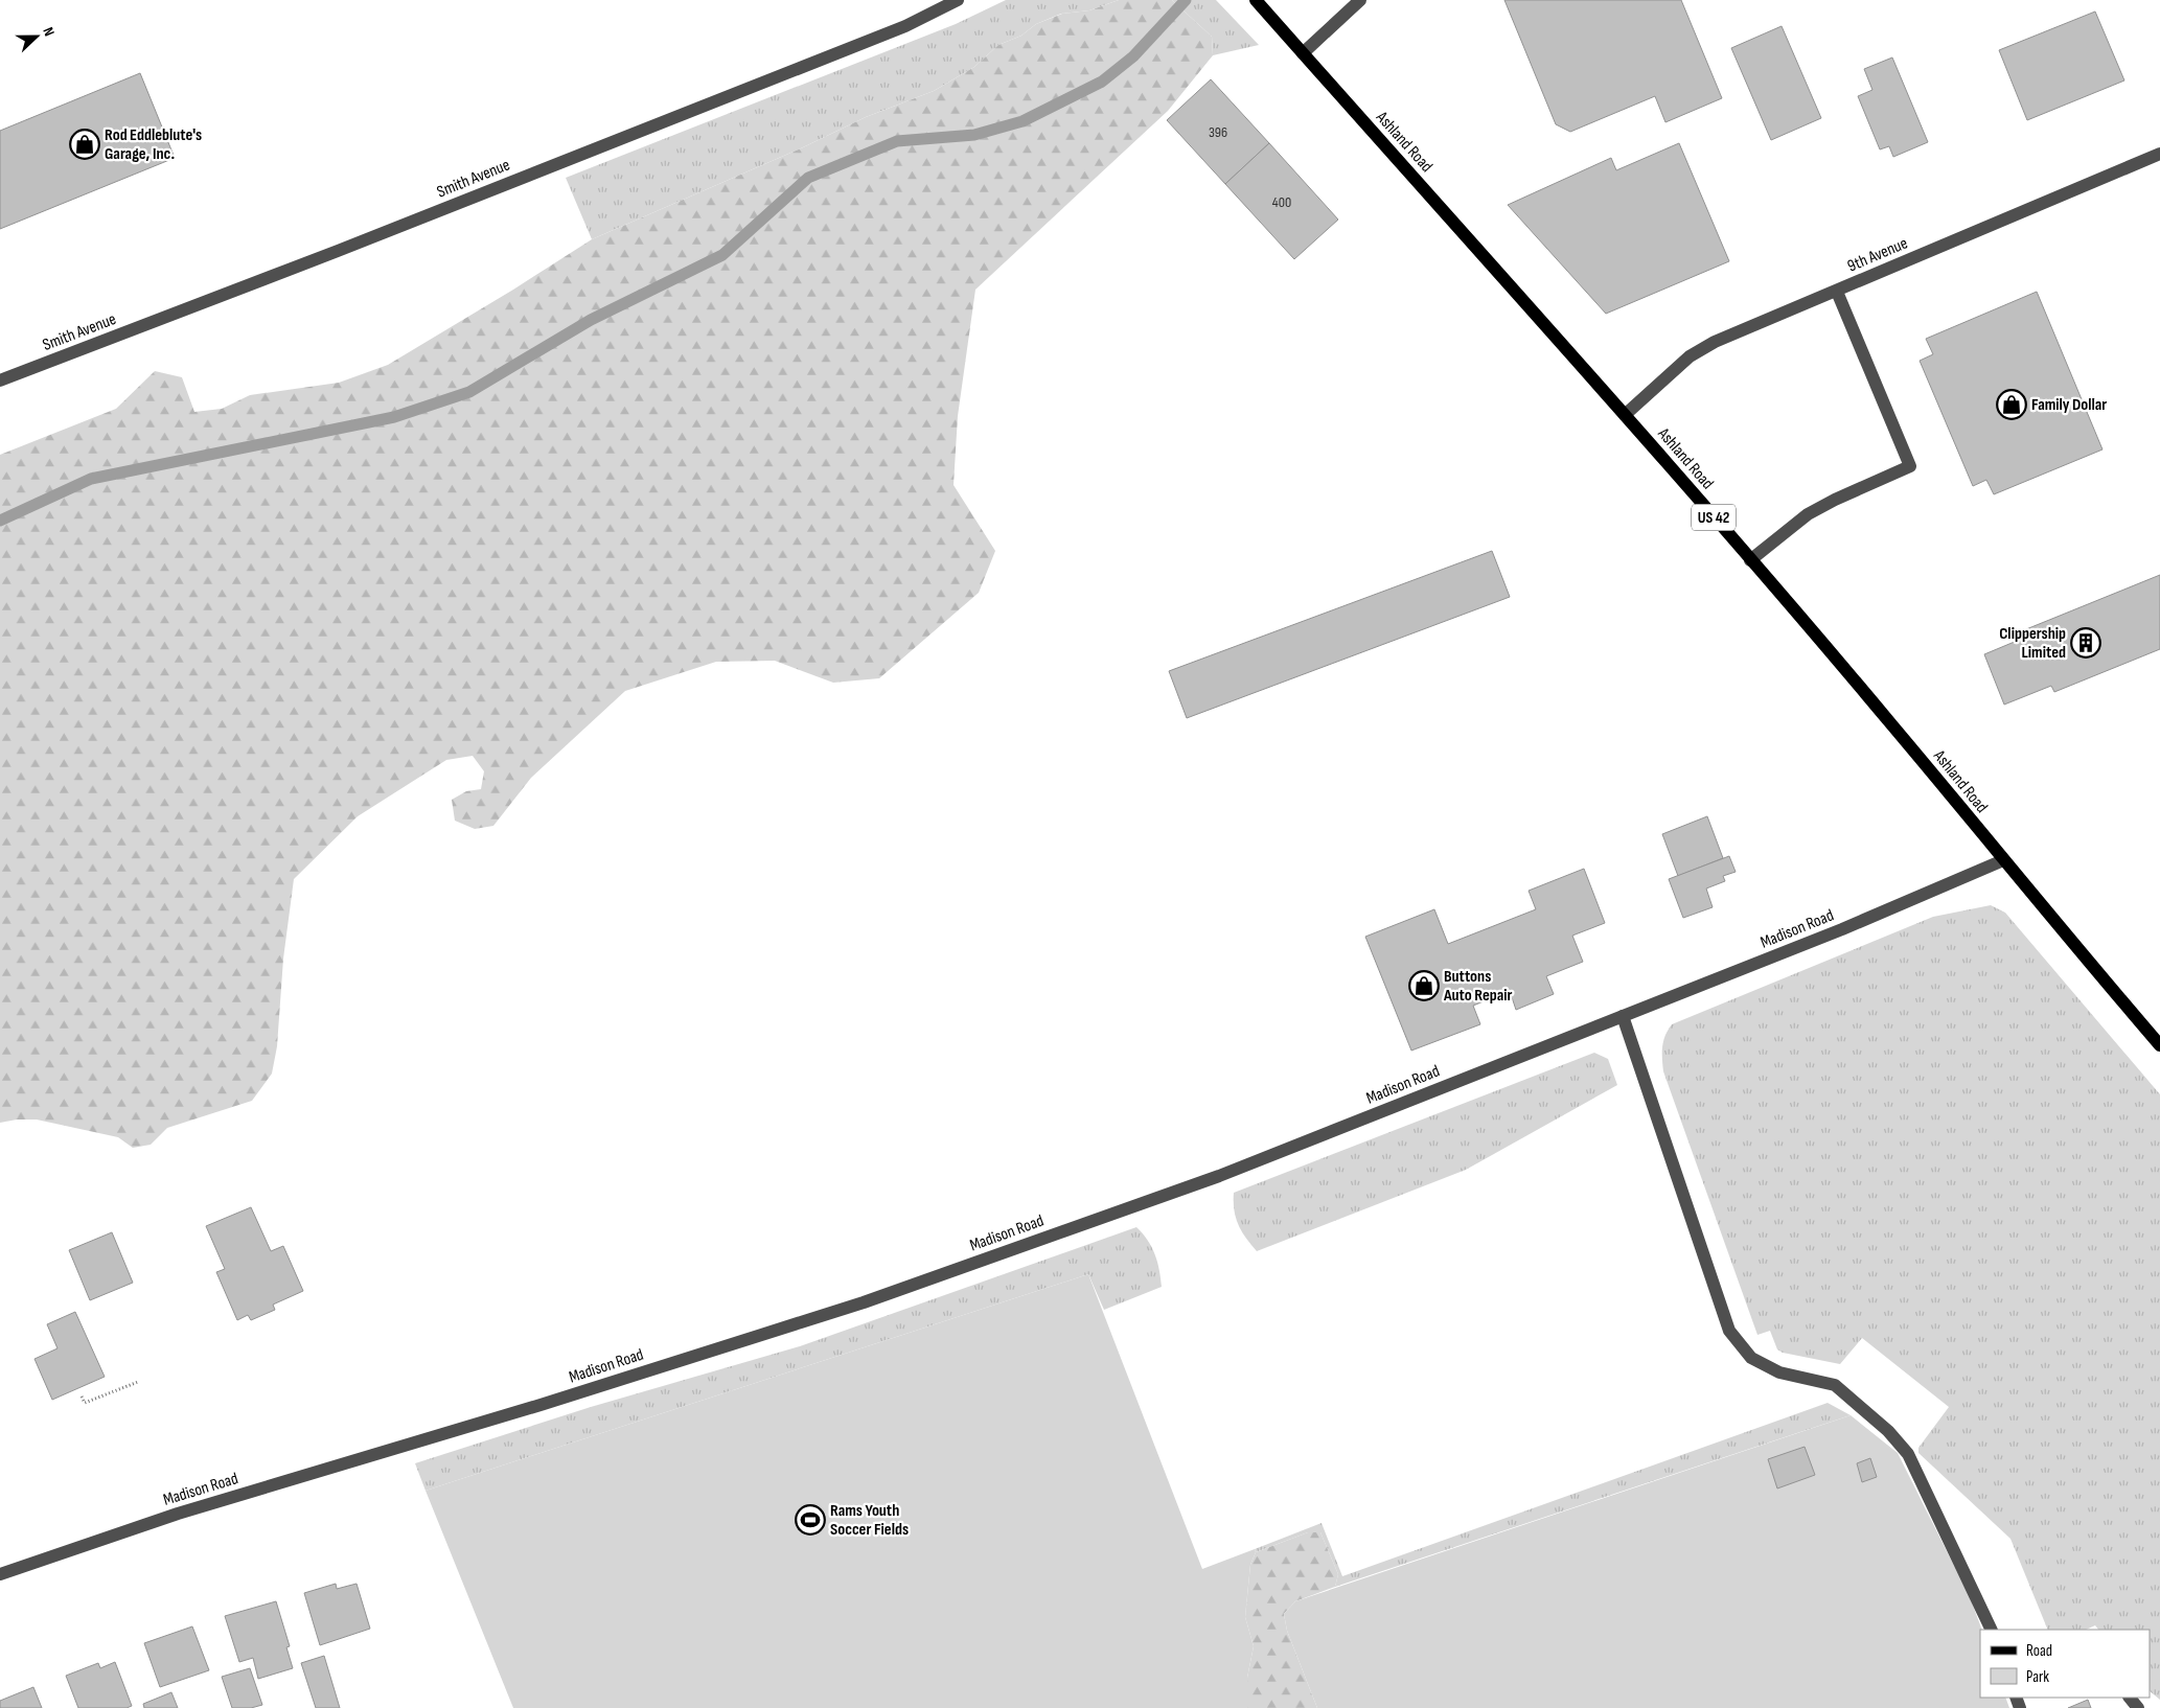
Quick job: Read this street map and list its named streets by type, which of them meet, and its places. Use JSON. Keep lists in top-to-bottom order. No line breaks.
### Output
{"streets":{"main road":["Ashland Road","US 42"],"street":["Smith Avenue","9th Avenue","Madison Road"]},"crossings":[["Ashland Road","9th Avenue"],["Ashland Road","Madison Road"]],"places":{"shop":["Rod Eddleblute's Garage, Inc.","Family Dollar","Buttons Auto Repair"],"building":["Clippership Limited"],"sports":["Rams Youth Soccer Fields"]},"house_numbers":["396","400"],"legend":["Road","Park"],"north":"right"}
